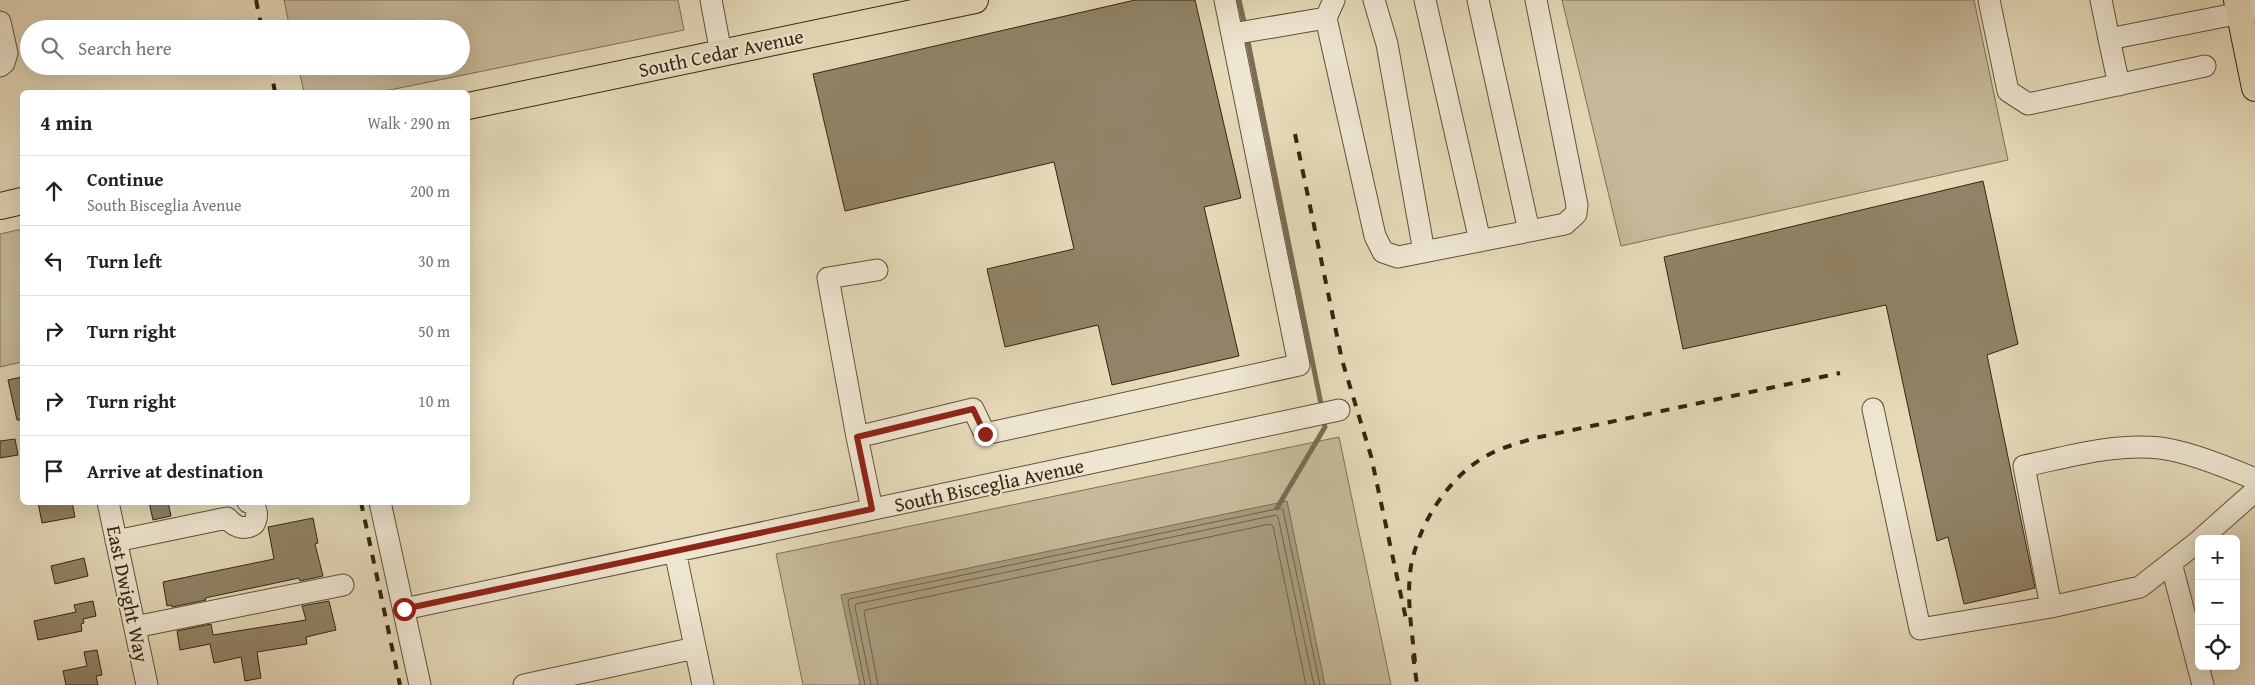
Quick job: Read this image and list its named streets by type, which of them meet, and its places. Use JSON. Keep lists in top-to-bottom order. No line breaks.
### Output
{"streets":{"main road":["South Cedar Avenue"],"street":["South Bisceglia Avenue","East Dwight Way"]},"page":{"search":"Search here","heading":["4 min","Walk · 290 m"],"list":[["Continue","South Bisceglia Avenue","200 m"],["Turn left","30 m"],["Turn right","50 m"],["Turn right","10 m"],"Arrive at destination"],"map_buttons":["+","−"]}}
